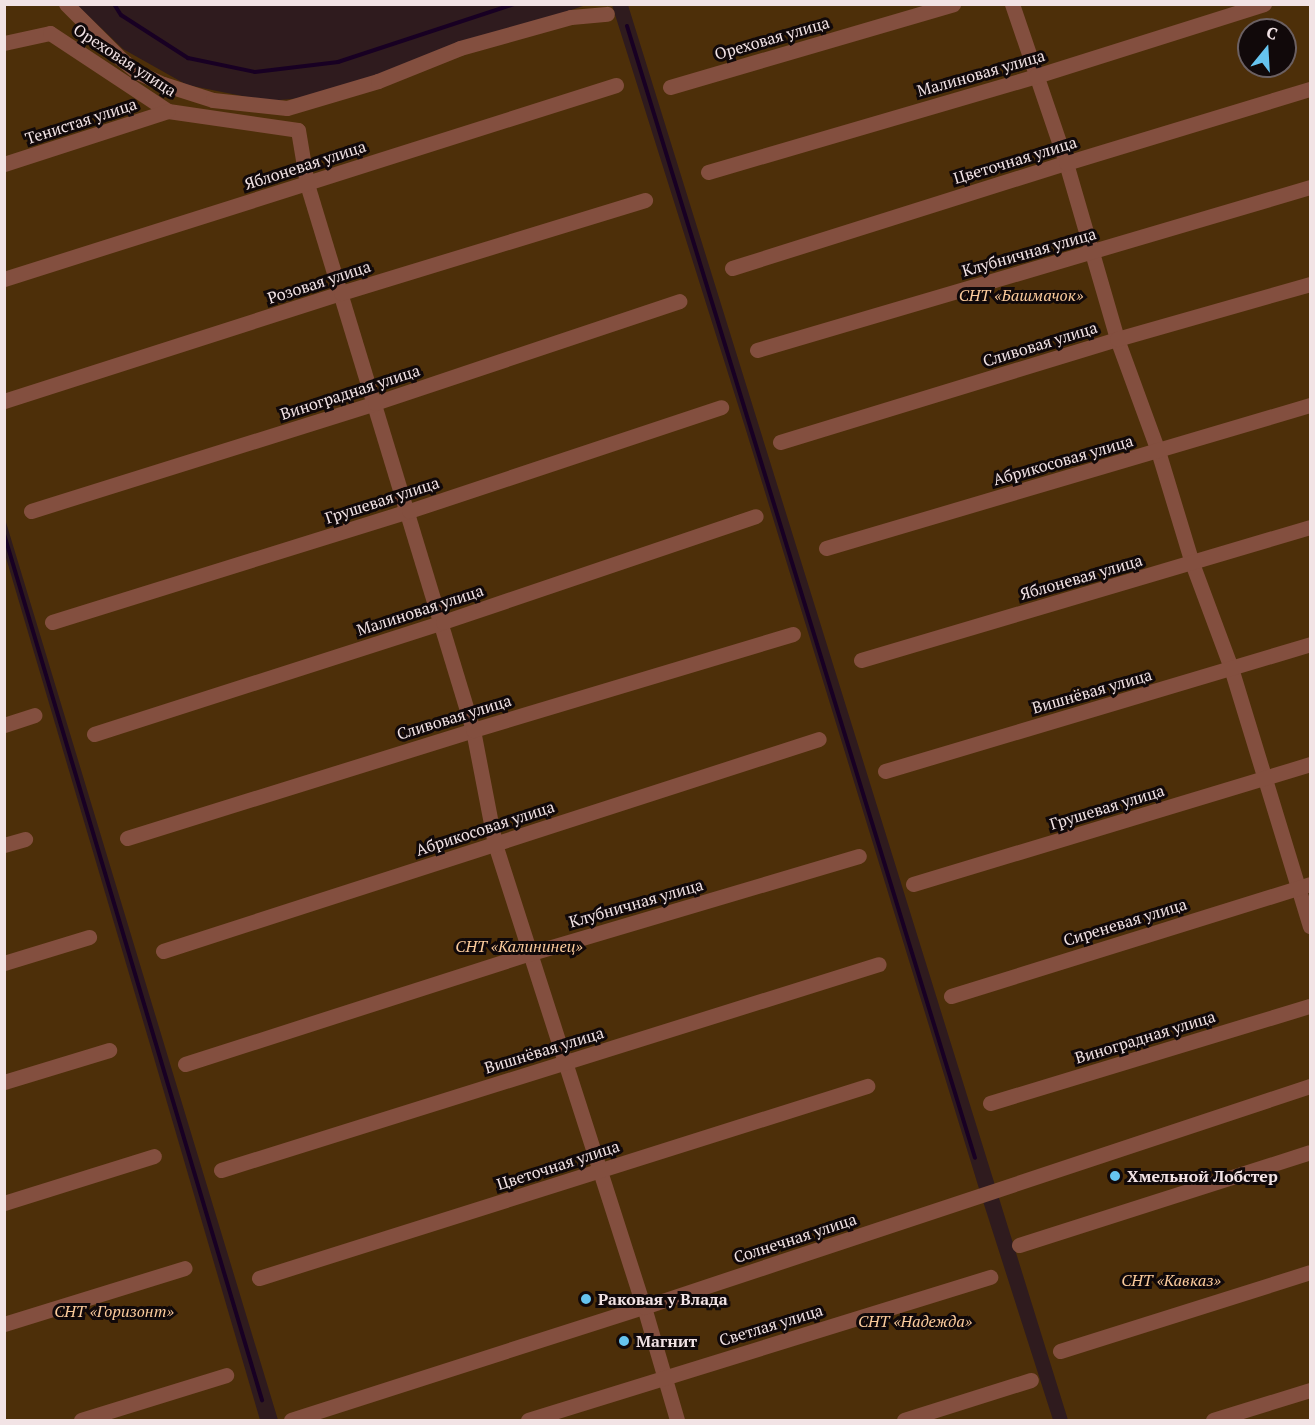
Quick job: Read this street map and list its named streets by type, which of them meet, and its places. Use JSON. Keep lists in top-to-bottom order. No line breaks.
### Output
{"streets":{"street":["Ореховая улица","Малиновая улица","Тенистая улица","Цветочная улица","Яблоневая улица","Клубничная улица","Розовая улица","Сливовая улица","Виноградная улица","Абрикосовая улица","Грушевая улица","Вишнёвая улица","Сиреневая улица","Солнечная улица","Светлая улица"]},"crossings":[["Ореховая улица","Тенистая улица"],["Ореховая улица","Яблоневая улица"]],"parks":["СНТ «Башмачок»","СНТ «Калининец»","СНТ «Кавказ»","СНТ «Горизонт»","СНТ «Надежда»"],"places":["Хмельной Лобстер","Раковая у Влада","Магнит"],"north":"top"}
